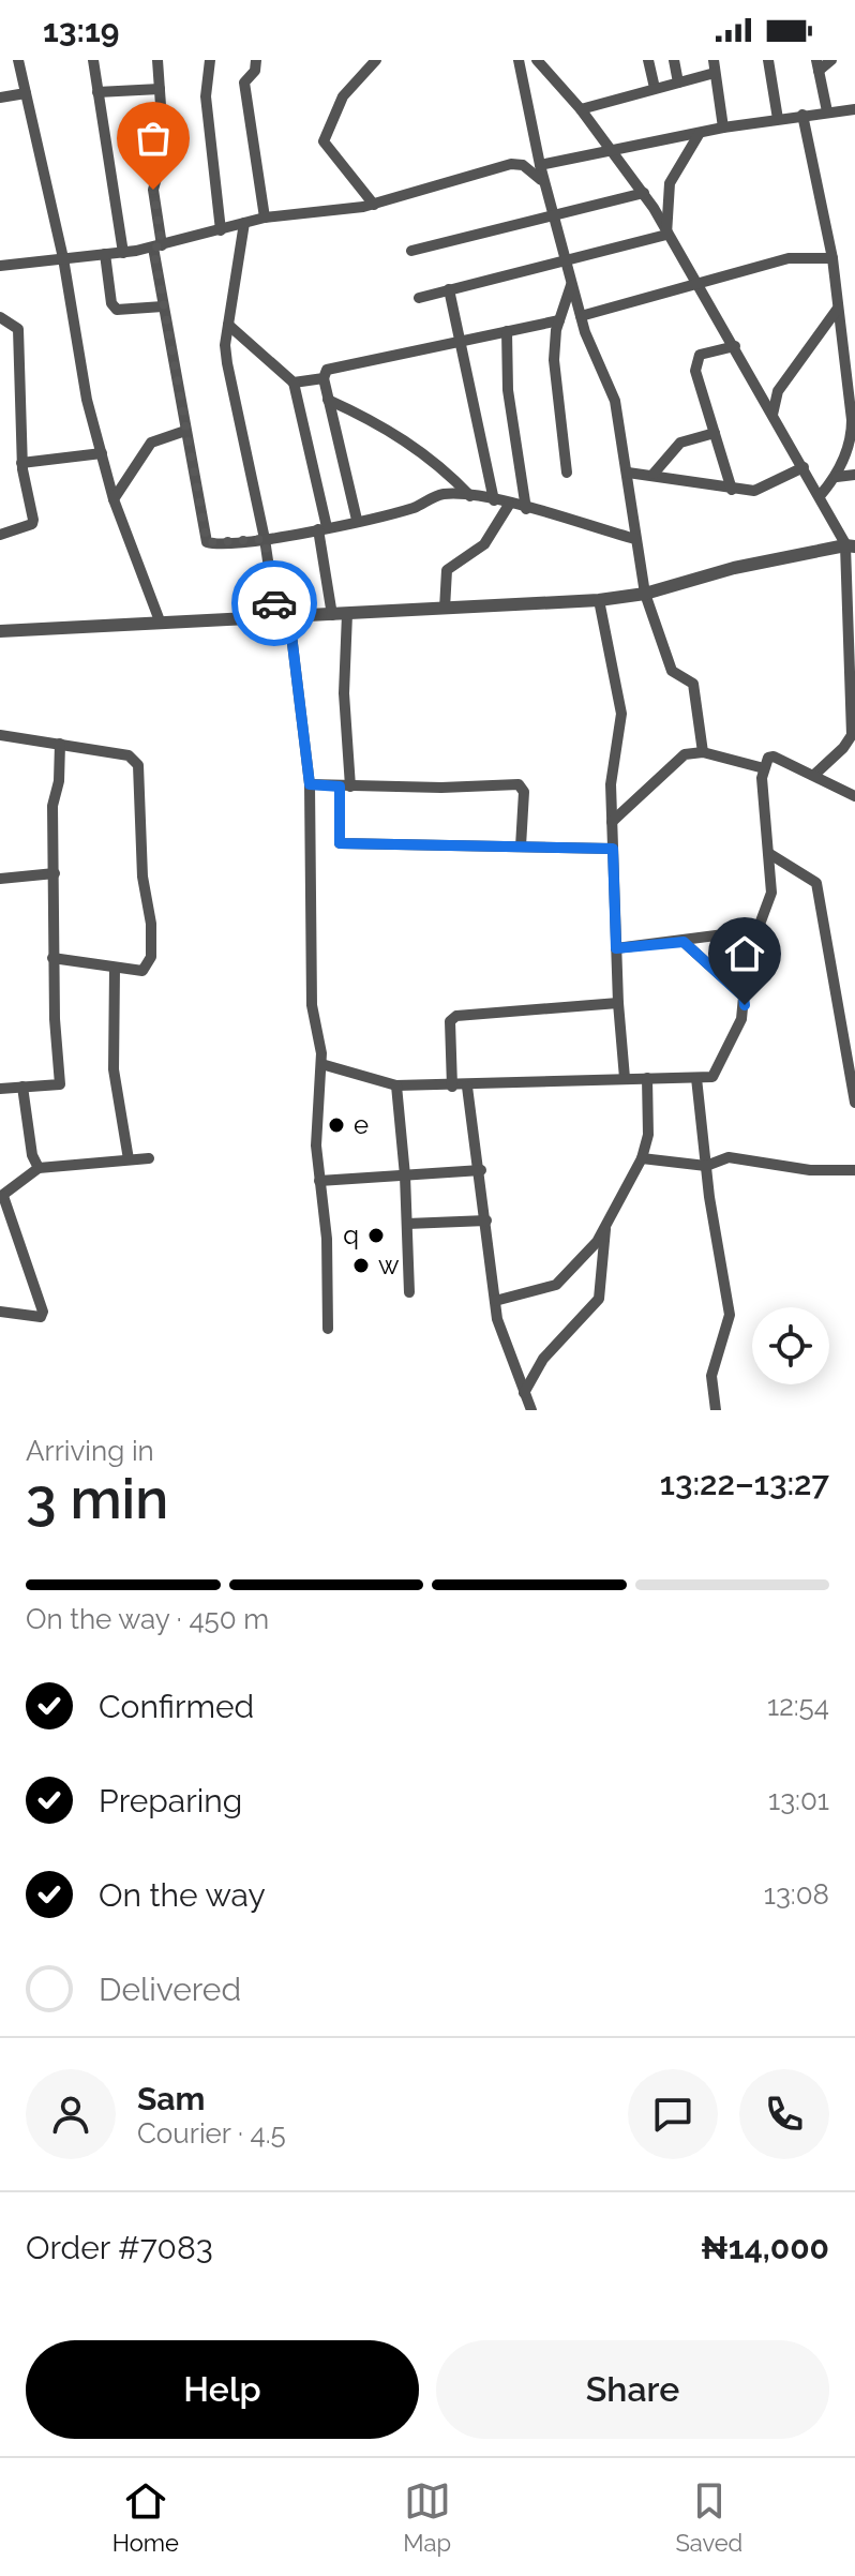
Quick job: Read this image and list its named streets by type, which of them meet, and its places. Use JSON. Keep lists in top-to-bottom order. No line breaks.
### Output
{"places":["e","q","w"],"page":{"status":"13:19","heading":["3 min","Arriving in","13:22–13:27"],"panel":["Sam","Courier · 4.5","Order #7083","₦14,000"],"bar":"On the way · 450 m","list":[["Confirmed","12:54"],["Preparing","13:01"],["On the way","13:08"],"Delivered"],"buttons":["Help","Share"],"tabs":["Home","Map","Saved"]}}
